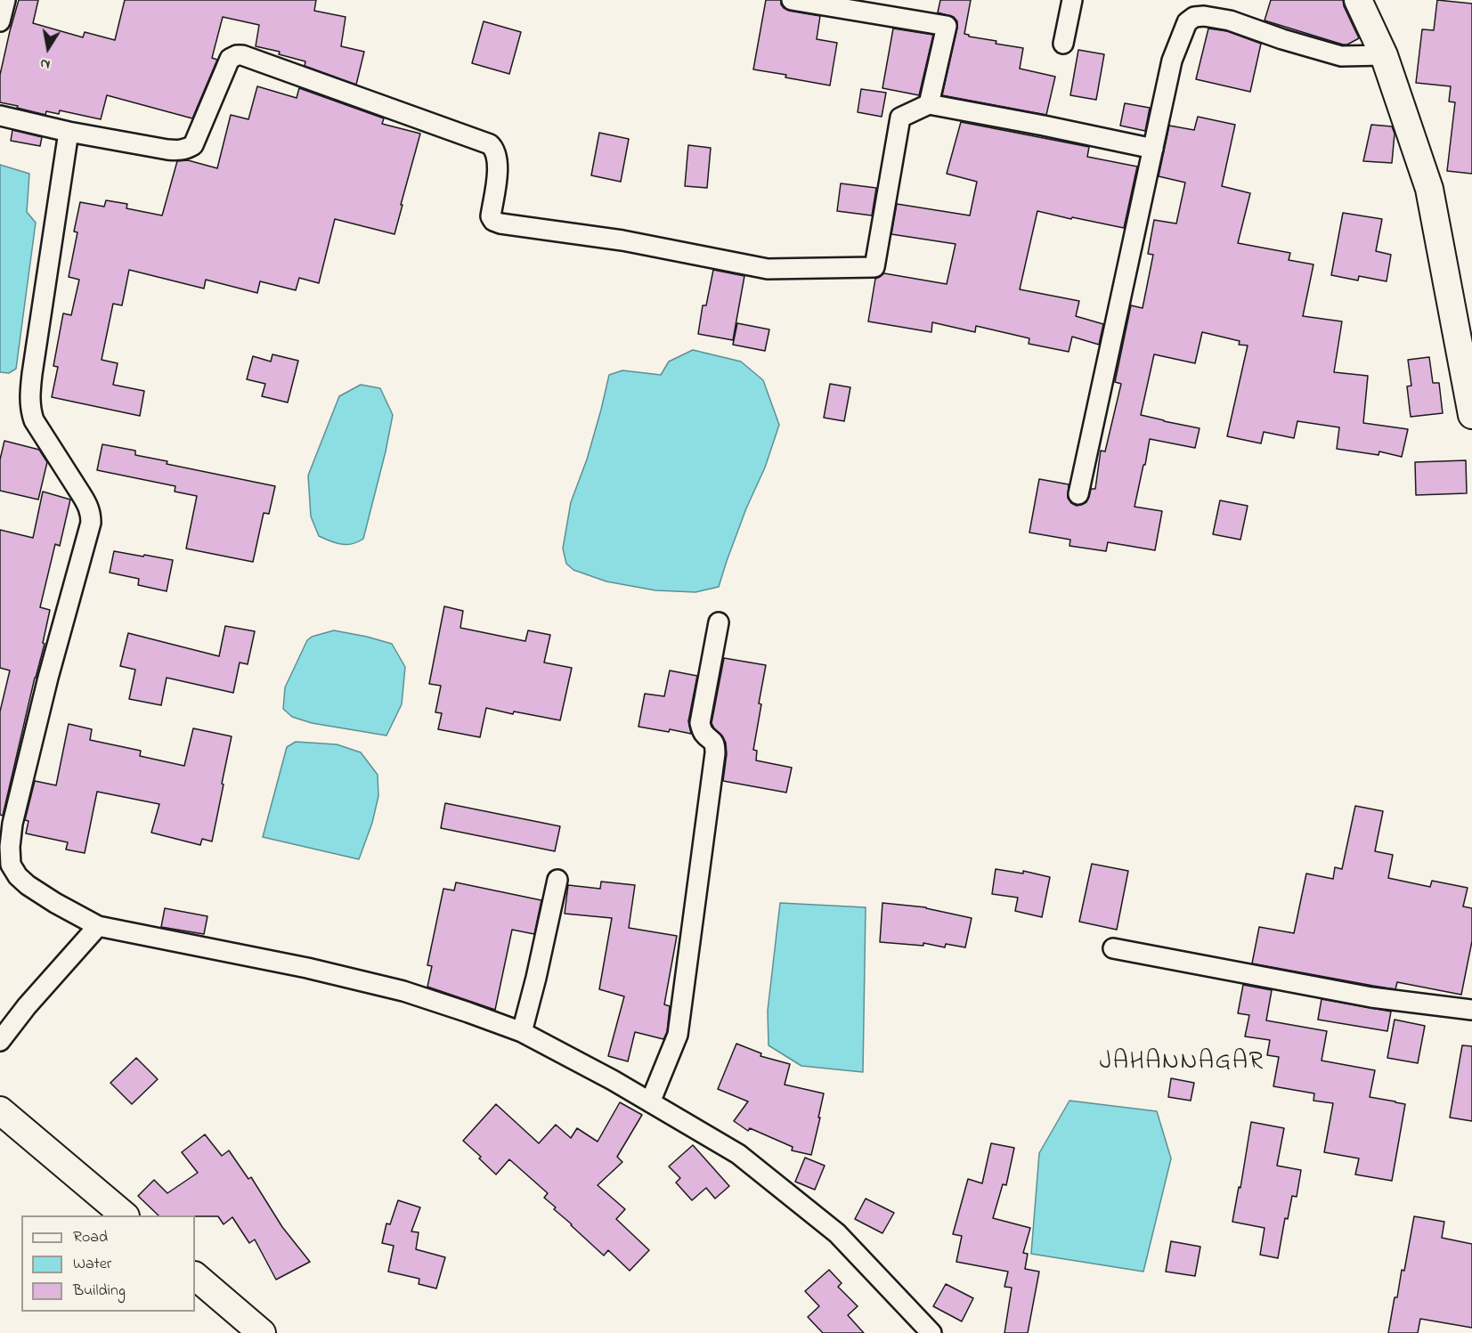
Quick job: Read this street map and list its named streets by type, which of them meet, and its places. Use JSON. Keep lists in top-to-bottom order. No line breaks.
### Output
{"districts":["JAHANNAGAR"],"legend":["Road","Water","Building"],"north":"bottom"}
